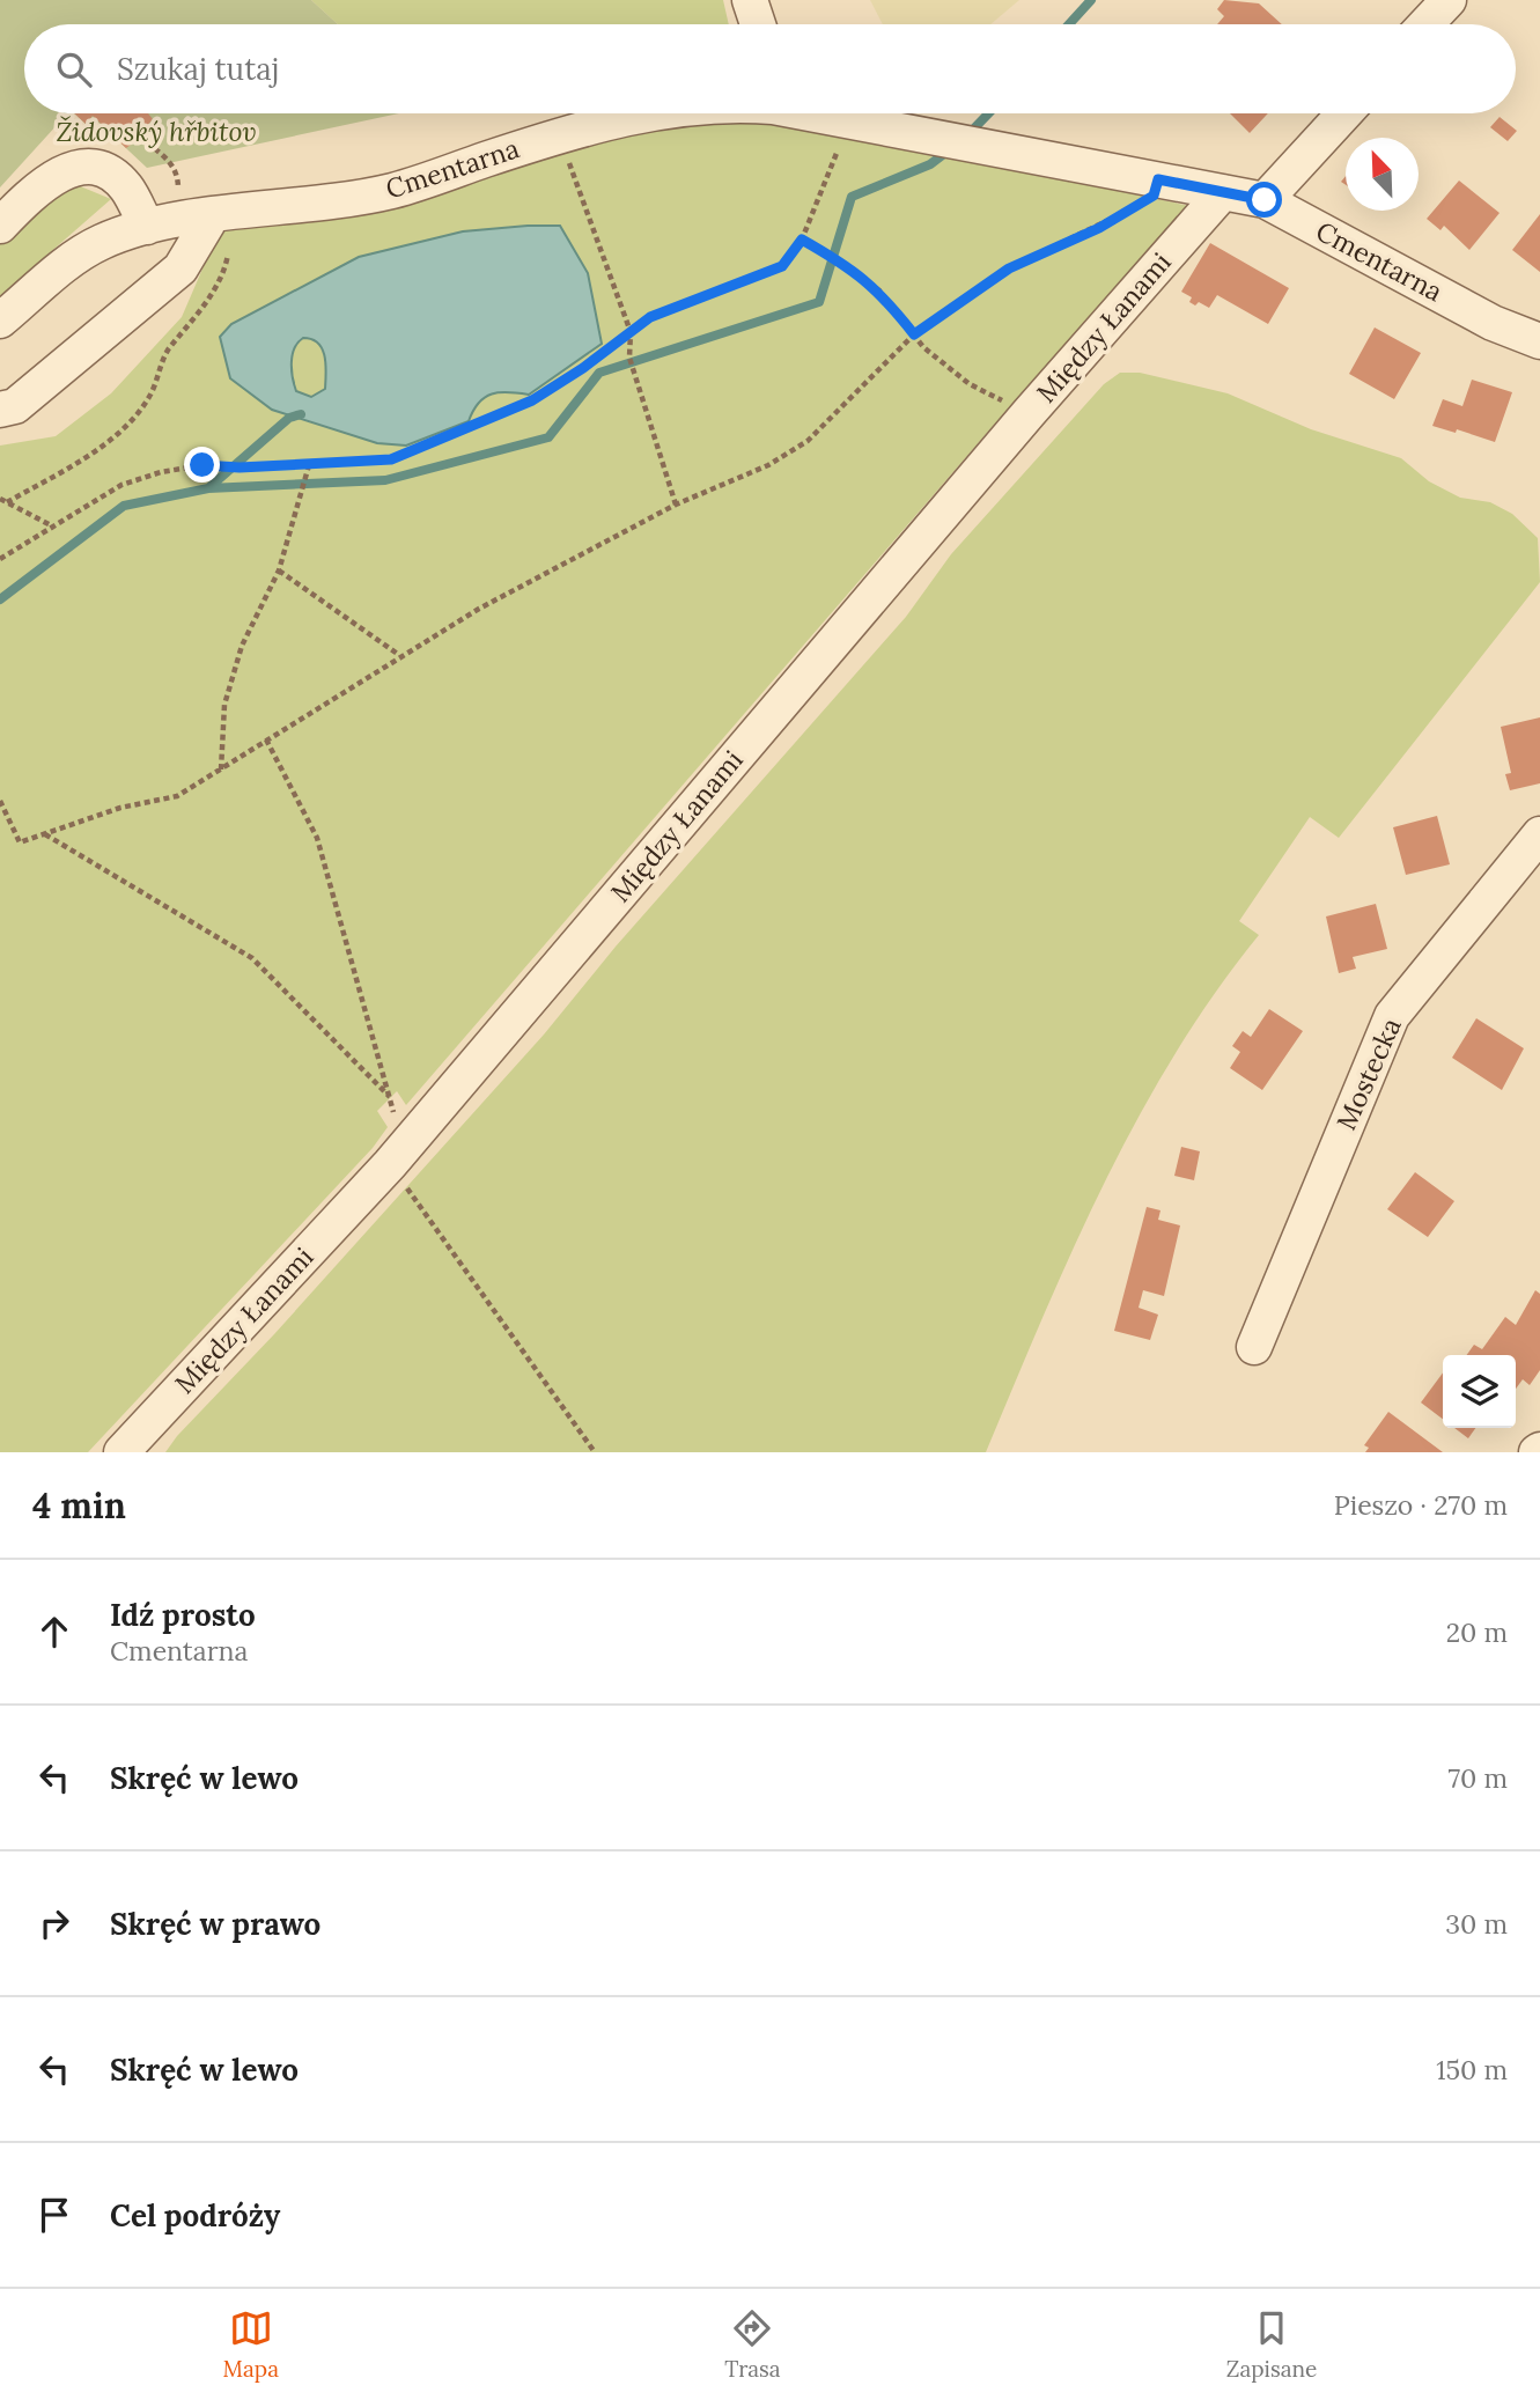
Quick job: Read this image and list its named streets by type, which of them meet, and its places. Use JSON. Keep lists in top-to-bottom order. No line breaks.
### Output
{"streets":{"street":["Cmentarna","Między Łanami","Mostecka"]},"crossings":[["Cmentarna","Między Łanami"]],"parks":["Židovský hřbitov"],"north":"top left","page":{"search":"Szukaj tutaj","heading":["4 min","Pieszo · 270 m"],"list":[["Idź prosto","Cmentarna","20 m"],["Skręć w lewo","70 m"],["Skręć w prawo","30 m"],["Skręć w lewo","150 m"],"Cel podróży"],"nav":["Mapa","Trasa","Zapisane"]}}
